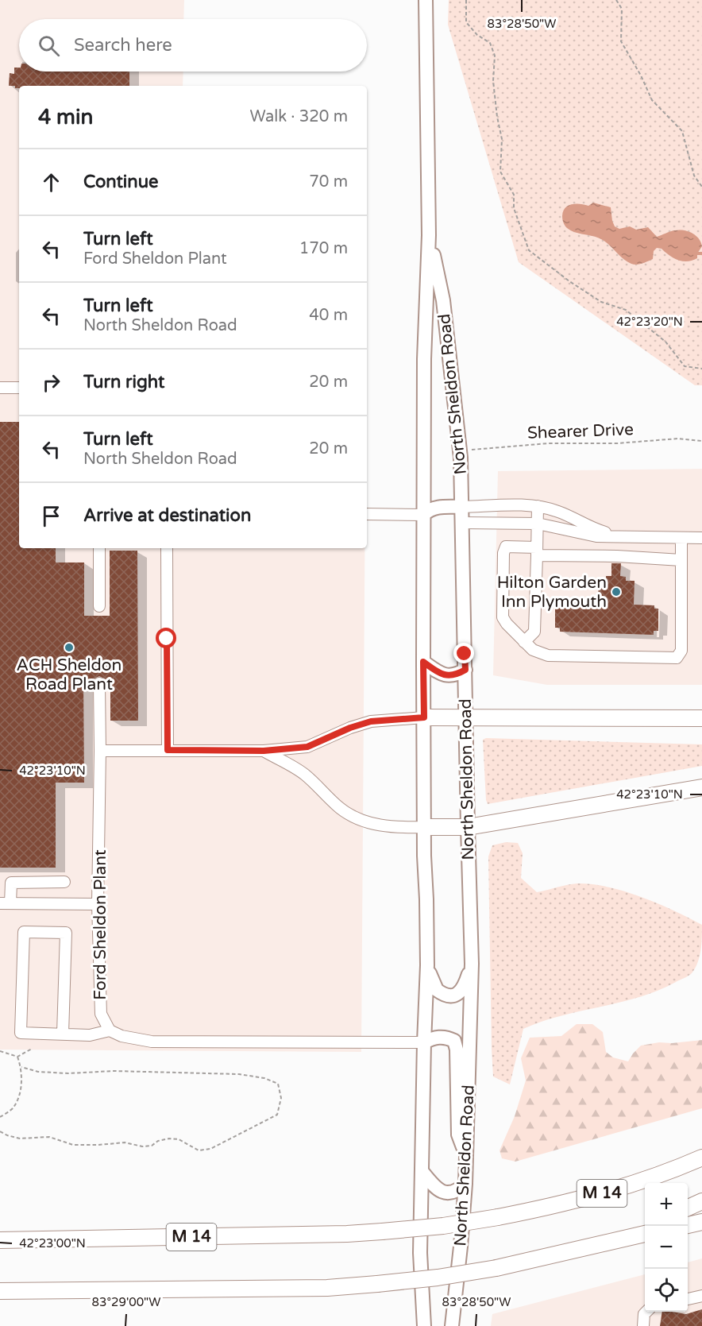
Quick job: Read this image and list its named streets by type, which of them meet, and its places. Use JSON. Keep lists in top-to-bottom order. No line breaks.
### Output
{"streets":{"highway":["M 14"],"main road":["North Sheldon Road"],"lane":["Ford Sheldon Plant"],"path":["Shearer Drive"]},"crossings":[["North Sheldon Road","Shearer Drive"]],"places":["Hilton Garden Inn Plymouth","ACH Sheldon Road Plant"],"page":{"search":"Search here","heading":["4 min","Walk · 320 m"],"list":[["Continue","70 m"],["Turn left","Ford Sheldon Plant","170 m"],["Turn left","North Sheldon Road","40 m"],["Turn right","20 m"],["Turn left","North Sheldon Road","20 m"],"Arrive at destination"],"map_buttons":["+","−"]},"coordinates":["83°28'50\"W","42°23'20\"N","42°23'10\"N","42°23'00\"N","83°29'00\"W"]}
